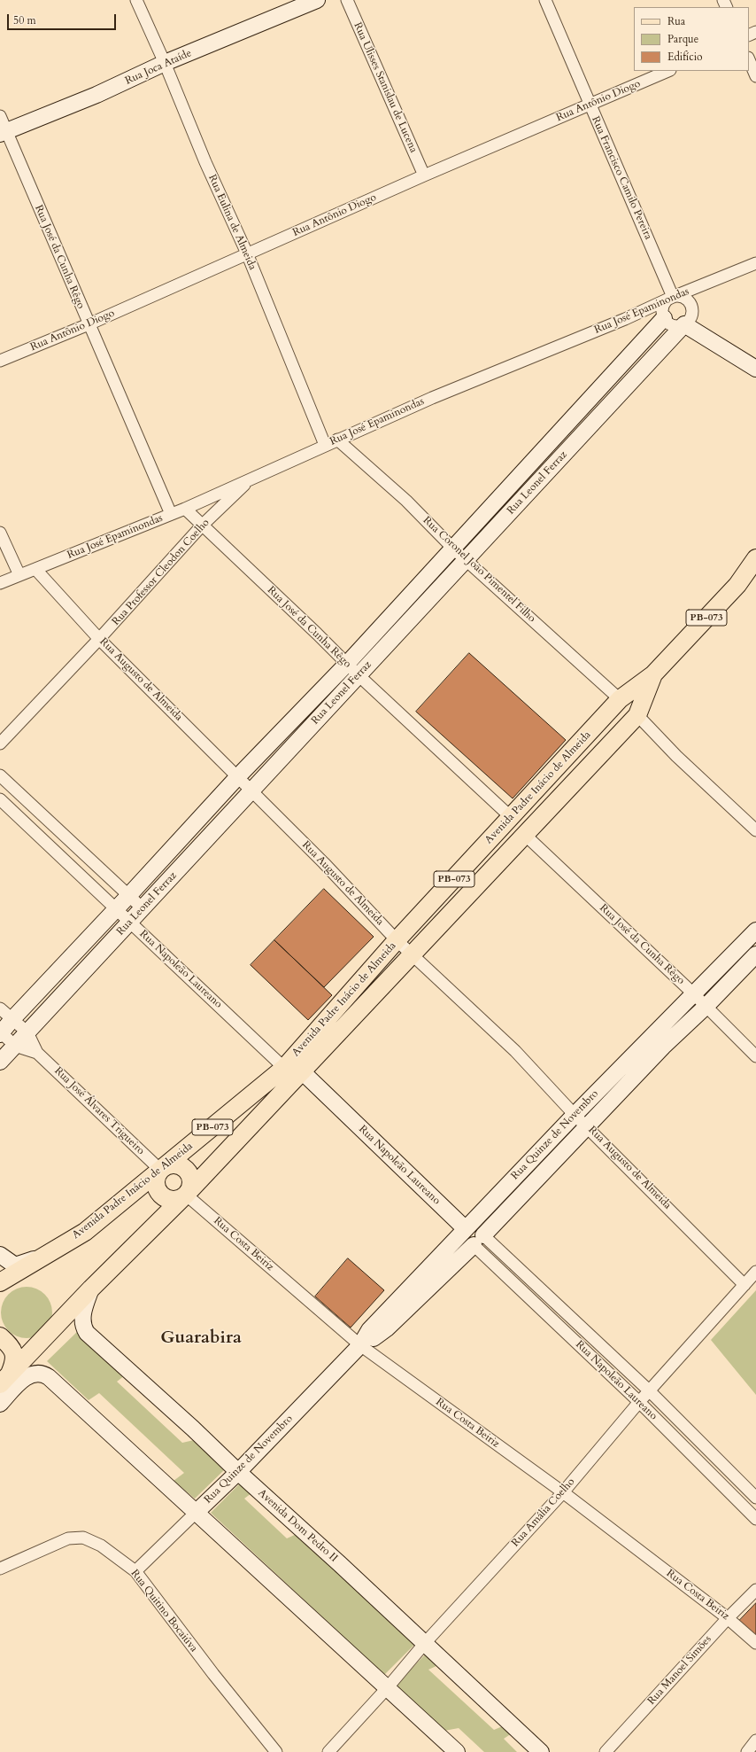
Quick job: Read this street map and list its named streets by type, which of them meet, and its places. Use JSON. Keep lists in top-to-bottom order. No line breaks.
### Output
{"streets":{"main road":["PB-073","Avenida Padre Inácio de Almeida"],"street":["Rua Joca Ataíde","Rua Ulisses Stanislau de Lucena","Rua Antônio Diogo","Rua Francisco Camilo Pereira","Rua Eulina de Almeida","Rua José da Cunha Rêgo","Rua José Epaminondas","Rua Leonel Ferraz","Rua Coronel João Pimentel Filho","Rua Professor Cleodon Coelho","Rua Augusto de Almeida","Rua Napoleão Laureano","Rua José Álvares Trigueiro","Rua Quinze de Novembro","Rua Costa Beiriz","Rua Amália Coelho","Avenida Dom Pedro II","Rua Quitino Bocaiúva","Rua Manoel Simões"]},"crossings":[["Rua Joca Ataíde","Rua Eulina de Almeida"],["Rua Joca Ataíde","Rua José da Cunha Rêgo"],["Rua Ulisses Stanislau de Lucena","Rua Antônio Diogo"],["Rua Antônio Diogo","Rua Francisco Camilo Pereira"],["Rua Antônio Diogo","Rua Eulina de Almeida"],["Rua Antônio Diogo","Rua José da Cunha Rêgo"],["Rua Francisco Camilo Pereira","Rua José Epaminondas"],["Rua Francisco Camilo Pereira","Rua Leonel Ferraz"],["Rua Eulina de Almeida","Rua José Epaminondas"],["Rua José da Cunha Rêgo","Rua José Epaminondas"],["Rua José da Cunha Rêgo","Rua Leonel Ferraz"],["Rua José da Cunha Rêgo","Rua Professor Cleodon Coelho"],["Rua José da Cunha Rêgo","Avenida Padre Inácio de Almeida"],["Rua José da Cunha Rêgo","Rua Quinze de Novembro"],["Rua José Epaminondas","Rua Leonel Ferraz"],["Rua José Epaminondas","Rua Coronel João Pimentel Filho"],["Rua José Epaminondas","Rua Professor Cleodon Coelho"],["Rua José Epaminondas","Rua Augusto de Almeida"],["Rua Leonel Ferraz","Rua Coronel João Pimentel Filho"],["Rua Leonel Ferraz","Rua Augusto de Almeida"],["Rua Leonel Ferraz","Rua Napoleão Laureano"],["Rua Leonel Ferraz","Rua José Álvares Trigueiro"],["Rua Coronel João Pimentel Filho","Avenida Padre Inácio de Almeida"],["Rua Professor Cleodon Coelho","Rua Augusto de Almeida"],["Rua Augusto de Almeida","Avenida Padre Inácio de Almeida"],["Rua Augusto de Almeida","Rua Quinze de Novembro"],["Rua Augusto de Almeida","Rua Amália Coelho"],["Avenida Padre Inácio de Almeida","Rua Napoleão Laureano"],["Avenida Padre Inácio de Almeida","Rua José Álvares Trigueiro"],["Avenida Padre Inácio de Almeida","Rua Costa Beiriz"],["Avenida Padre Inácio de Almeida","Avenida Dom Pedro II"],["Rua Napoleão Laureano","Rua Quinze de Novembro"],["Rua Napoleão Laureano","Rua Amália Coelho"],["Rua Quinze de Novembro","Rua Costa Beiriz"],["Rua Quinze de Novembro","Avenida Dom Pedro II"],["Rua Quinze de Novembro","Rua Quitino Bocaiúva"],["Rua Costa Beiriz","Rua Amália Coelho"],["Rua Costa Beiriz","Rua Manoel Simões"],["Rua Amália Coelho","Avenida Dom Pedro II"]],"districts":["Guarabira"],"legend":["Rua","Parque","Edifício"],"scale_bar":"50 m"}
